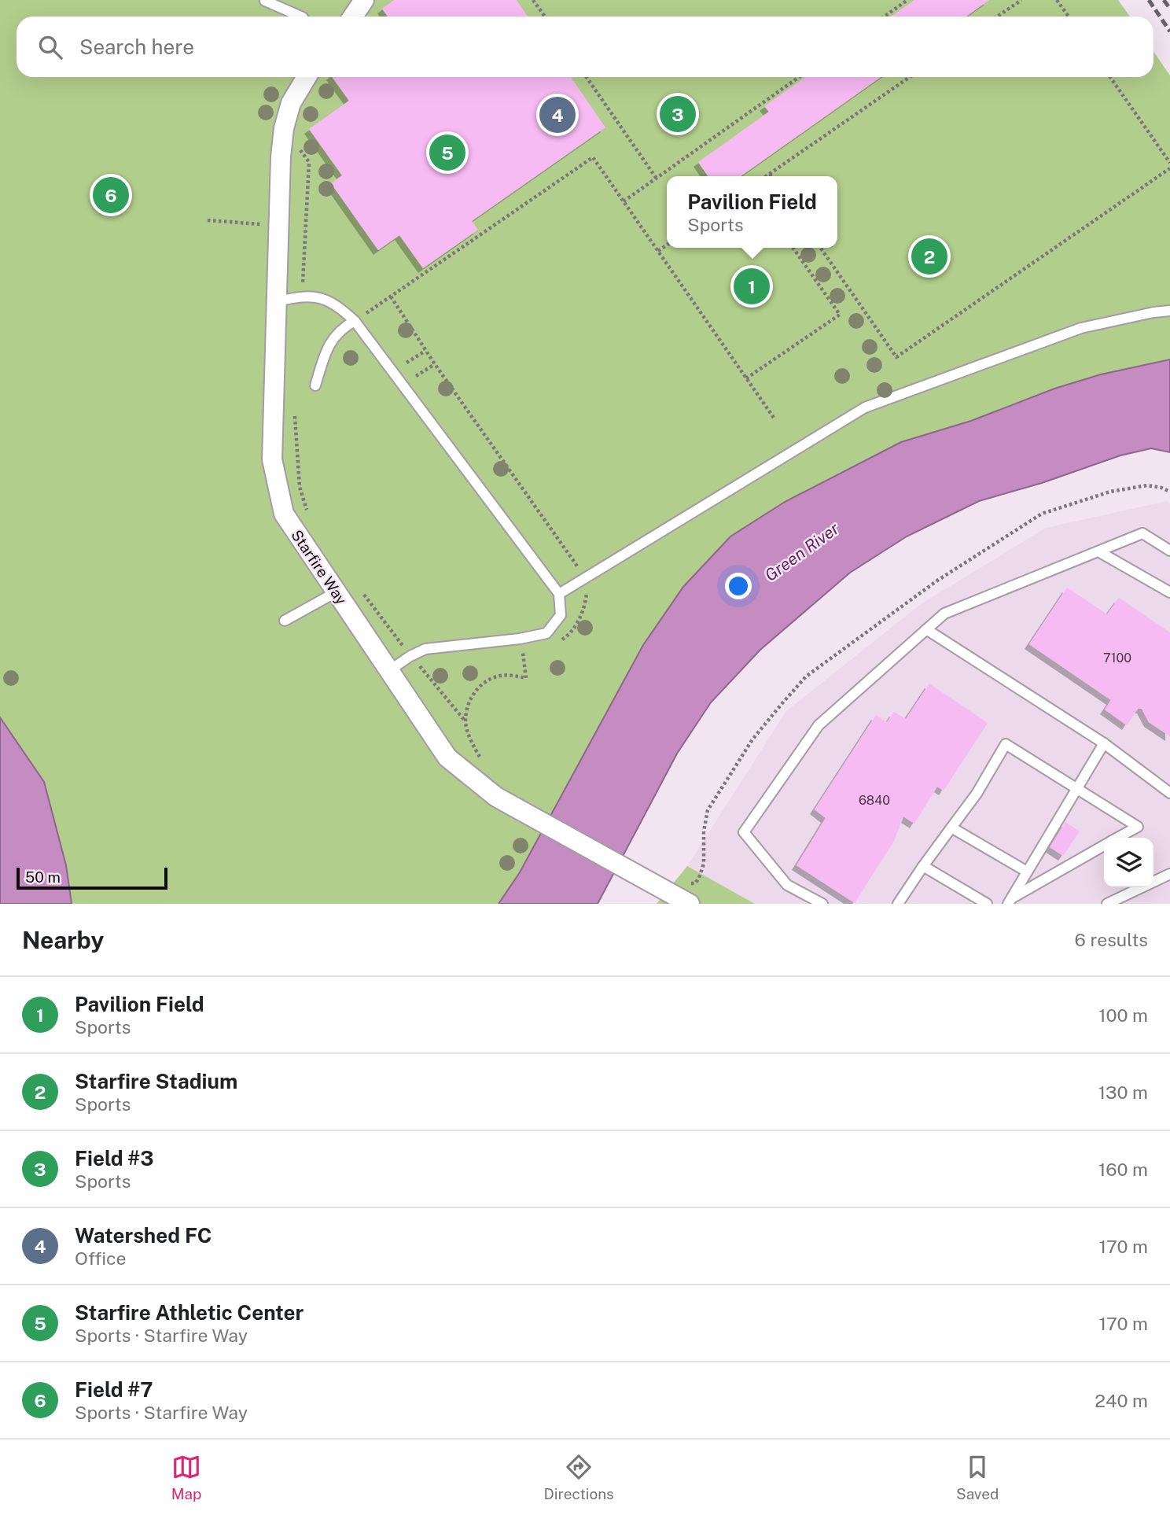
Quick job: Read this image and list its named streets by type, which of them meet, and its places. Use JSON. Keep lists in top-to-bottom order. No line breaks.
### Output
{"streets":{"street":["Starfire Way"]},"water":["Green River"],"house_numbers":["7100","6840"],"scale_bar":"50 m","page":{"search":"Search here","pins":["3","4","5","6","2","1"],"popup":["Pavilion Field","Sports"],"scale":"50 m","heading":["Nearby","6 results"],"list":[{"mark":"1","name":"Pavilion Field","note":"Sports","value":"100 m"},{"mark":"2","name":"Starfire Stadium","note":"Sports","value":"130 m"},{"mark":"3","name":"Field #3","note":"Sports","value":"160 m"},{"mark":"4","name":"Watershed FC","note":"Office","value":"170 m"},{"mark":"5","name":"Starfire Athletic Center","note":"Sports · Starfire Way","value":"170 m"},{"mark":"6","name":"Field #7","note":"Sports · Starfire Way","value":"240 m"}],"nav":["Map","Directions","Saved"]}}
